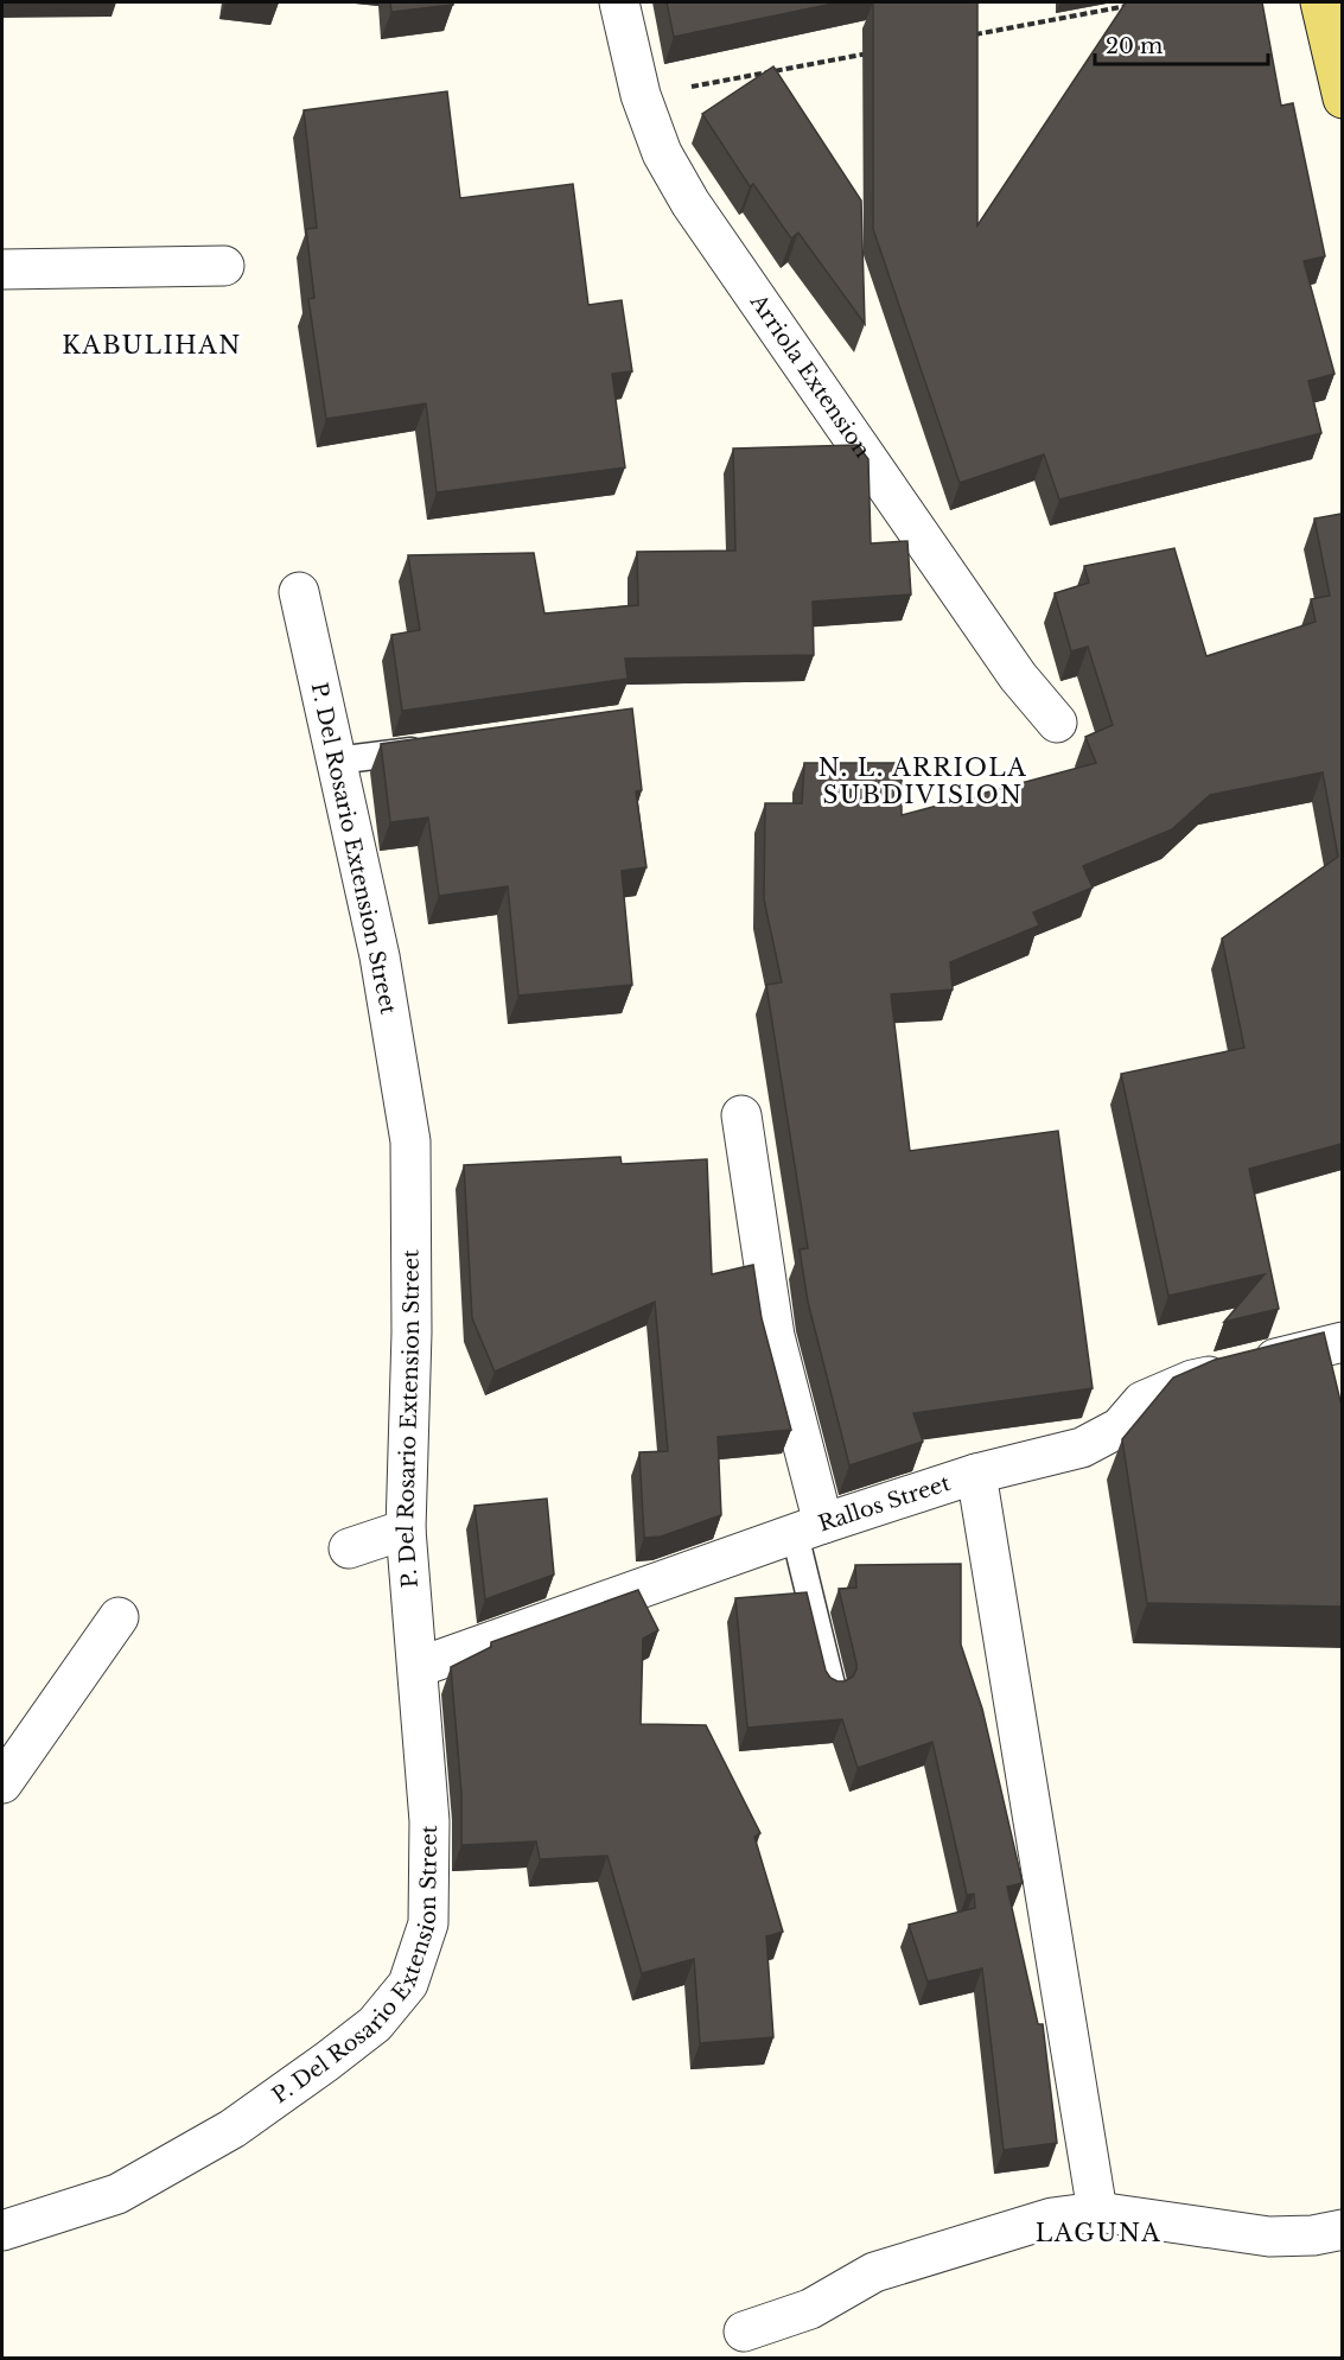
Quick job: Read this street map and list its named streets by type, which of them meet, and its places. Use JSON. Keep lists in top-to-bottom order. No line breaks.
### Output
{"streets":{"street":["Arriola Extension","P. Del Rosario Extension Street","Rallos Street"]},"crossings":[["P. Del Rosario Extension Street","Rallos Street"]],"districts":["KABULIHAN","N. L. ARRIOLA SUBDIVISION","LAGUNA"],"scale_bar":"20 m"}
